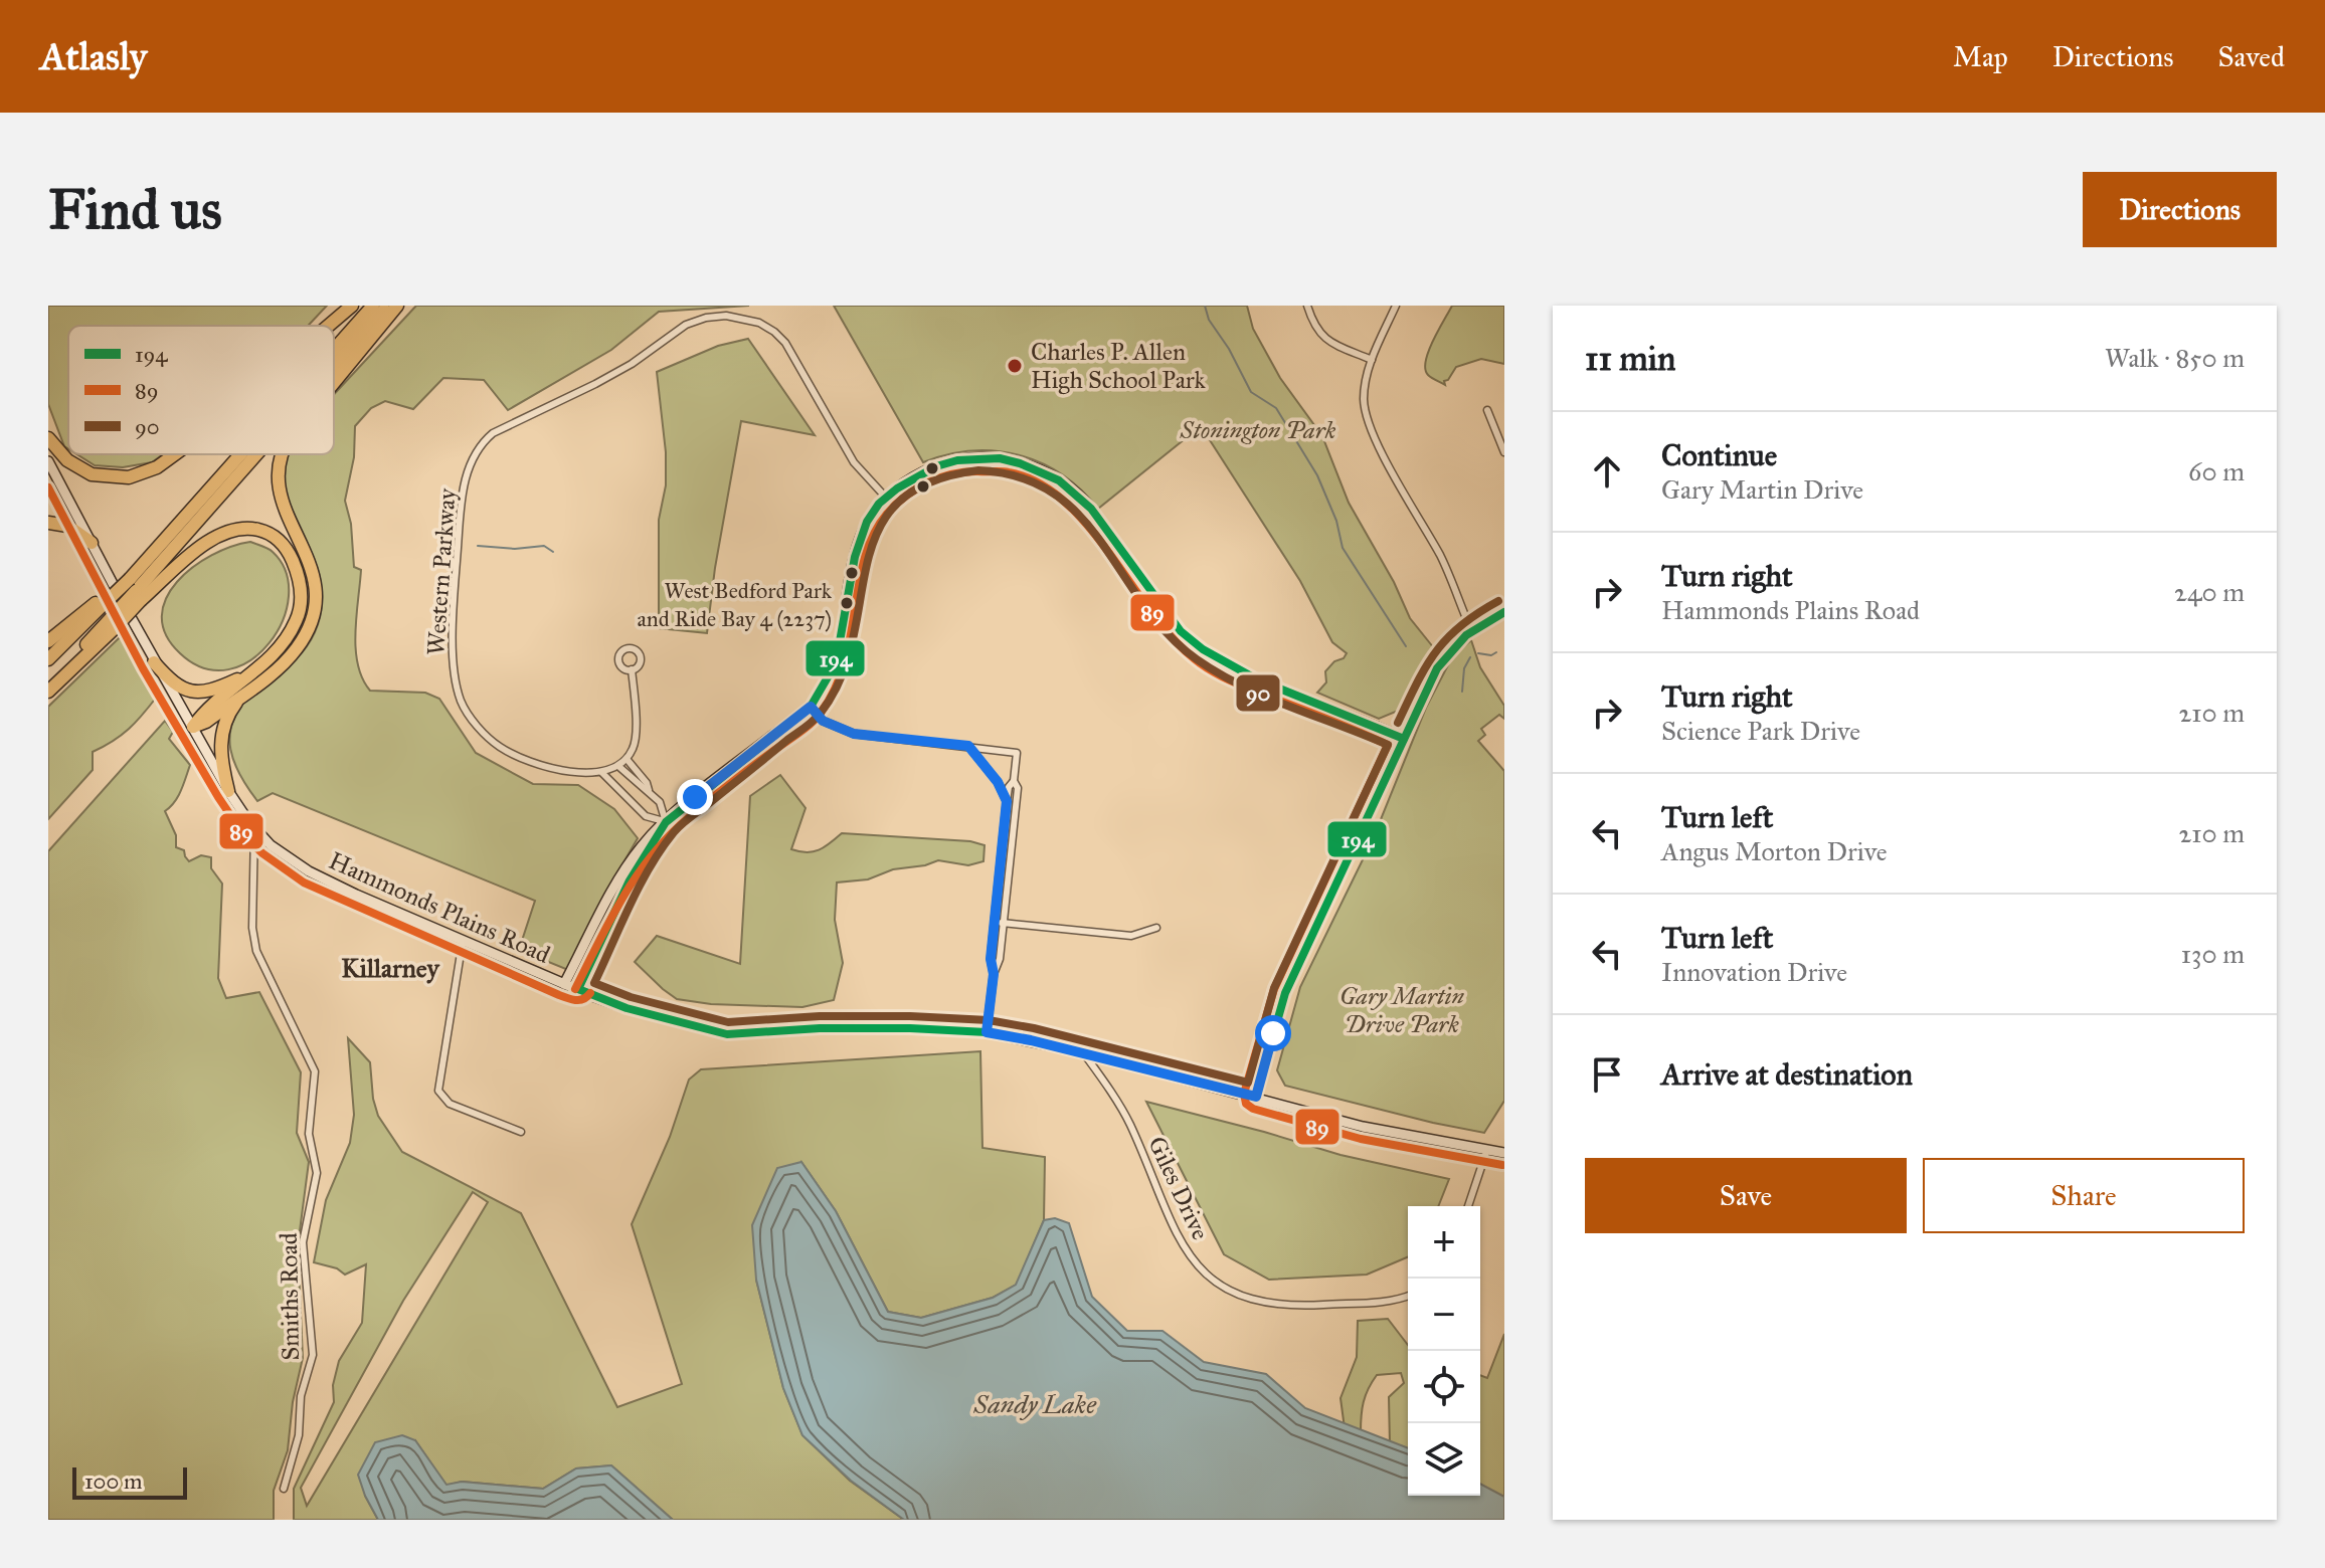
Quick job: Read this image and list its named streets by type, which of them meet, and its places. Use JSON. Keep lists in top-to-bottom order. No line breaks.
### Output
{"streets":{"street":["Western Parkway","Hammonds Plains Road","Giles Drive","Smiths Road"]},"crossings":[["Hammonds Plains Road","Giles Drive"],["Hammonds Plains Road","Smiths Road"]],"districts":["Killarney"],"water":["Sandy Lake"],"parks":["Stonington Park","Gary Martin Drive Park"],"places":["Charles P. Allen High School Park","West Bedford Park and Ride Bay 4 (2237)"],"lines":["transit line 194","transit line 90","transit line 89"],"legend":["194","89","90"],"scale_bar":"100 m","page":{"header":"Atlasly","nav":["Map","Directions","Saved"],"buttons":["Directions",["Save","Share"]],"title":"Find us","heading":["11 min","Walk · 850 m"],"list":[["Continue","Gary Martin Drive","60 m"],["Turn right","Hammonds Plains Road","240 m"],["Turn right","Science Park Drive","210 m"],["Turn left","Angus Morton Drive","210 m"],["Turn left","Innovation Drive","130 m"],"Arrive at destination"],"map_buttons":["+","−"],"scale":"100 m"}}
